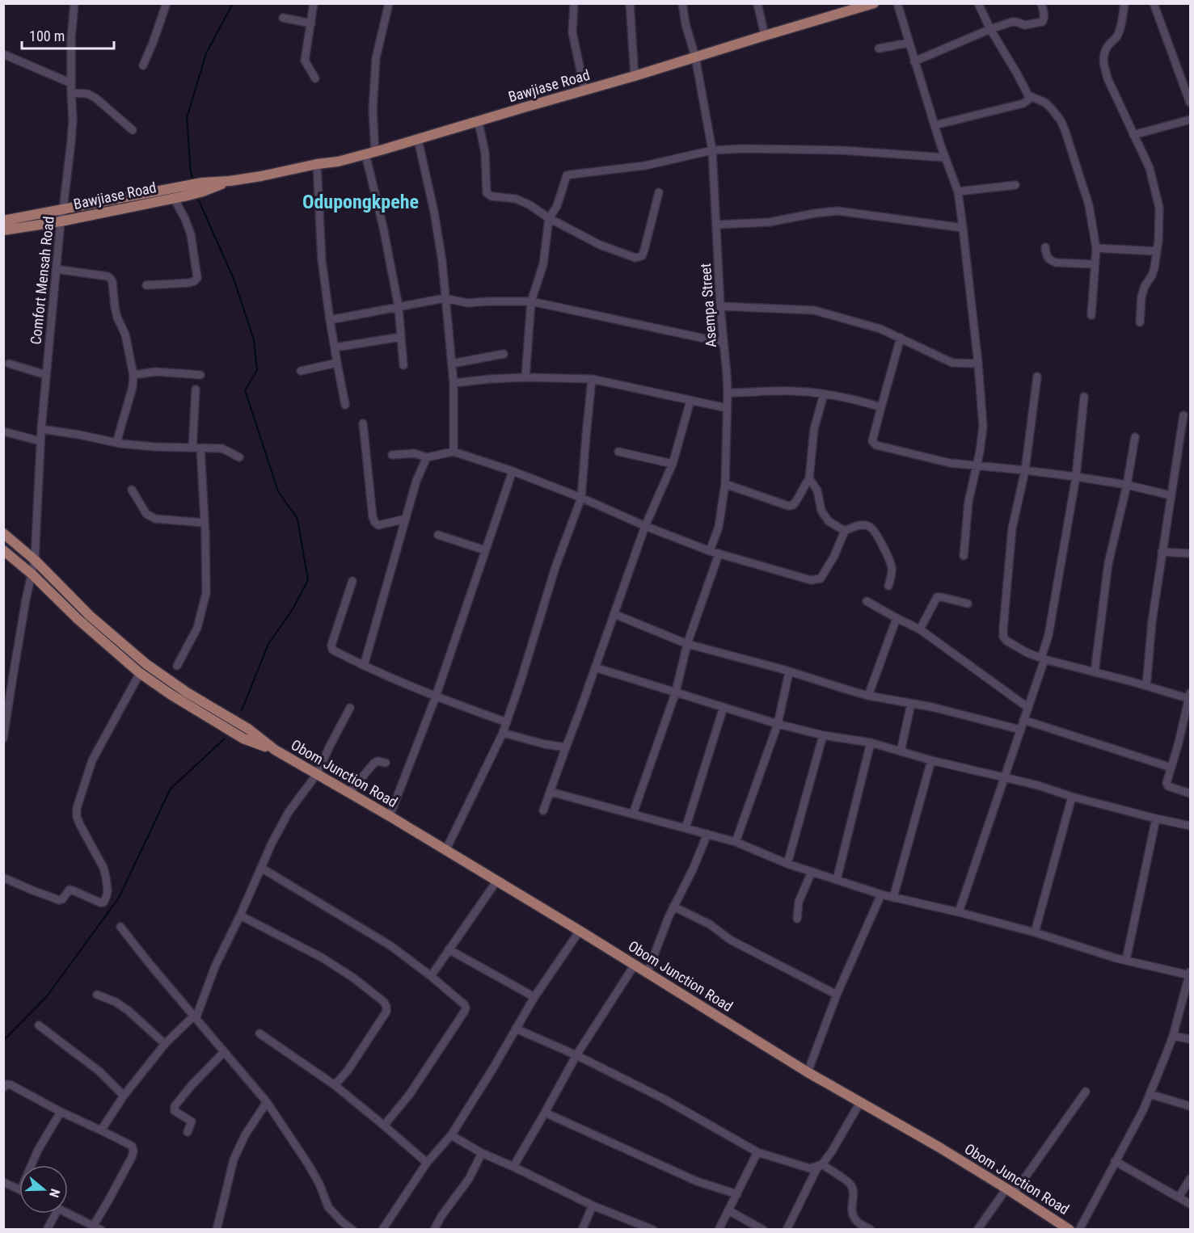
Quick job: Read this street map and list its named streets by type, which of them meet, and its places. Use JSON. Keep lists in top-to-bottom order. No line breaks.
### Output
{"streets":{"main road":["Bawjiase Road","Obom Junction Road"],"street":["Comfort Mensah Road","Asempa Street"]},"crossings":[["Bawjiase Road","Comfort Mensah Road"],["Bawjiase Road","Asempa Street"],["Comfort Mensah Road","Obom Junction Road"]],"districts":["Odupongkpehe"],"scale_bar":"100 m","north":"right"}
